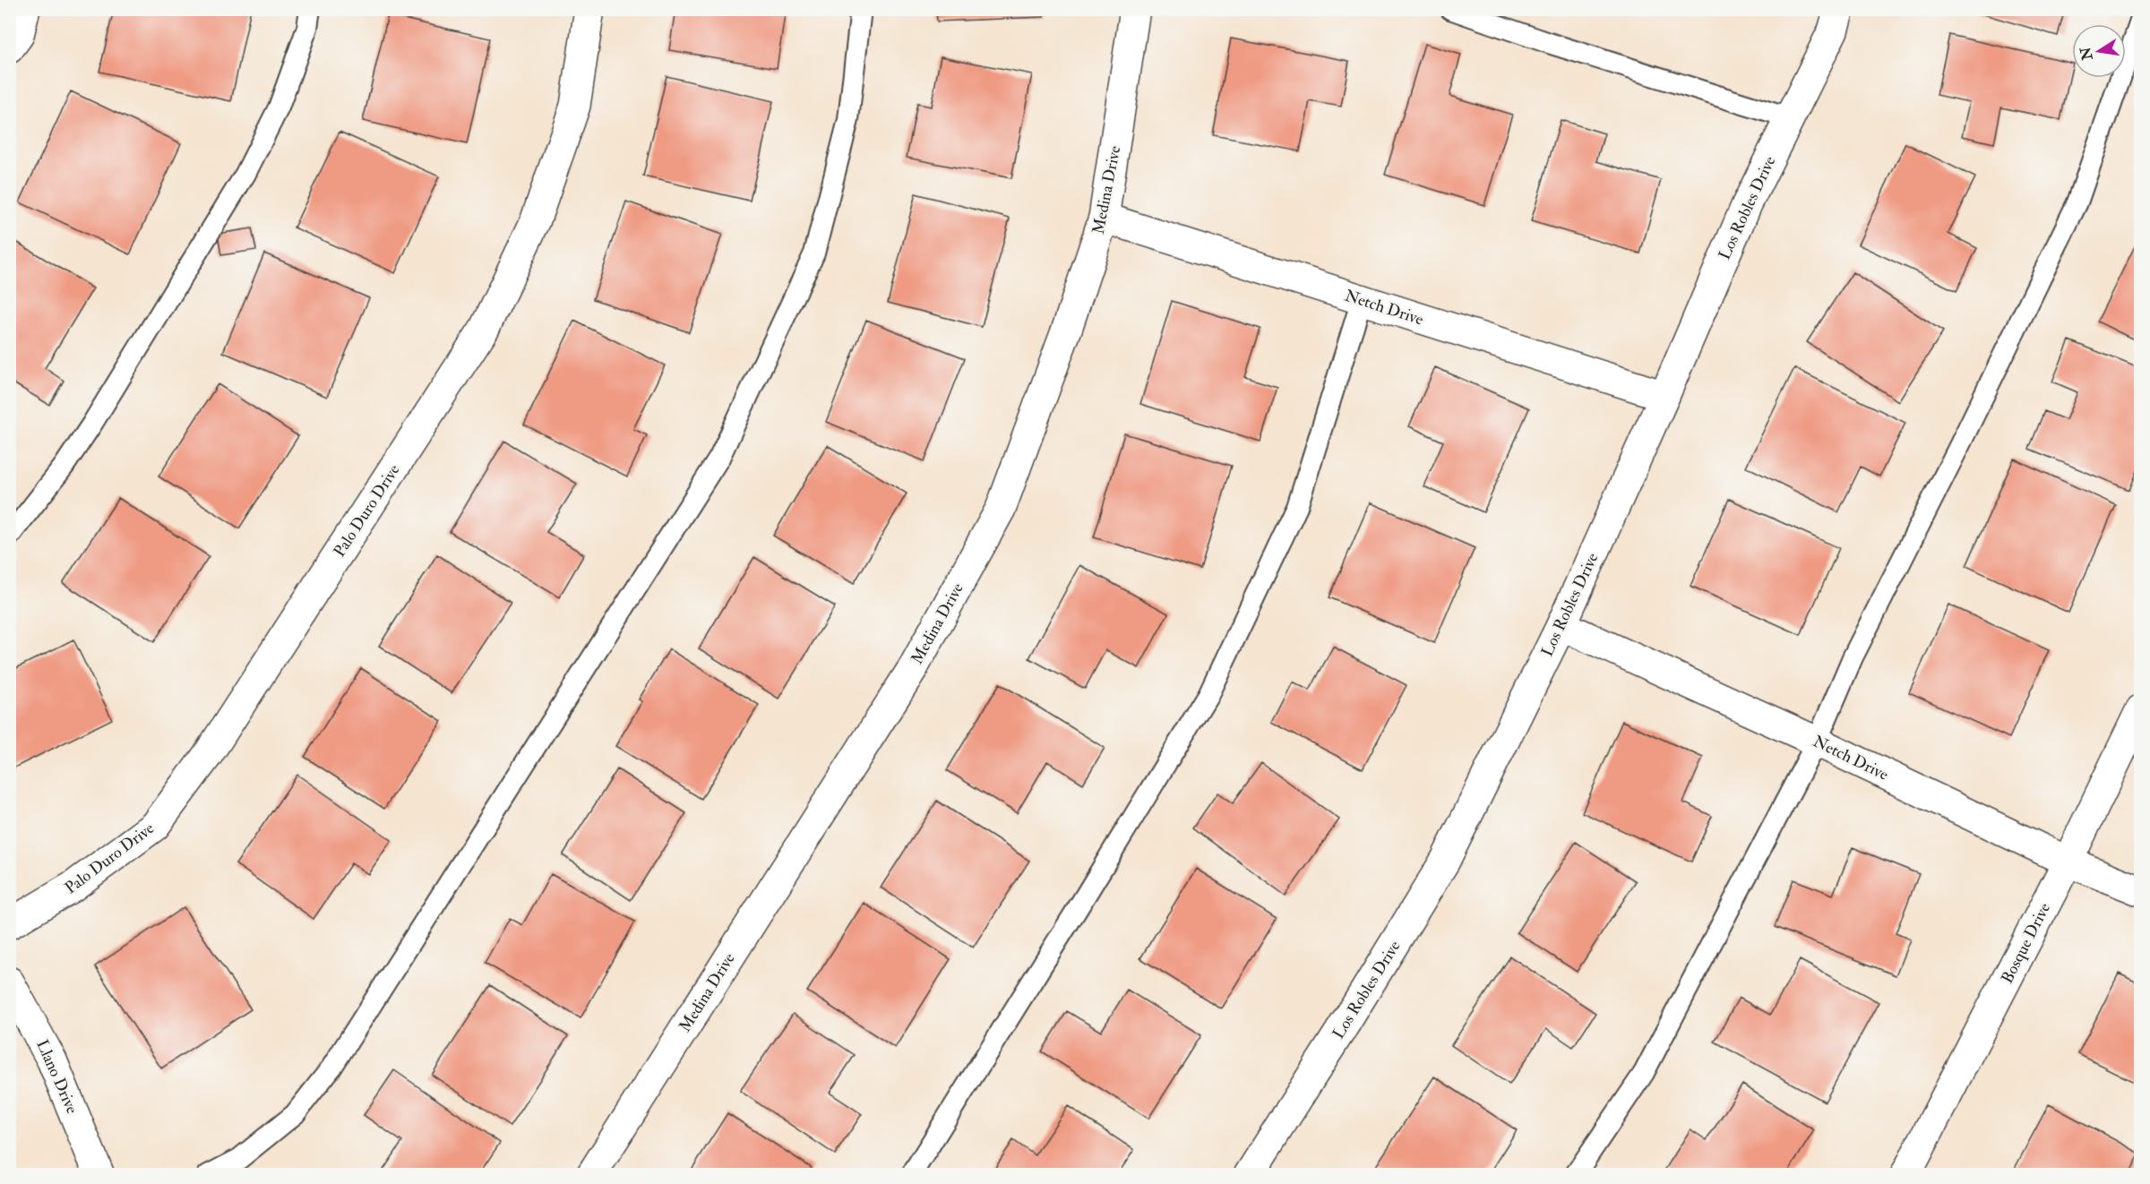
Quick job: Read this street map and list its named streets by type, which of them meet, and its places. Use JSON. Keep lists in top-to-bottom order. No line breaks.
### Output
{"streets":{"street":["Medina Drive","Los Robles Drive","Netch Drive","Palo Duro Drive","Bosque Drive","Llano Drive"]},"crossings":[["Medina Drive","Netch Drive"],["Los Robles Drive","Netch Drive"],["Netch Drive","Bosque Drive"]],"north":"left"}
